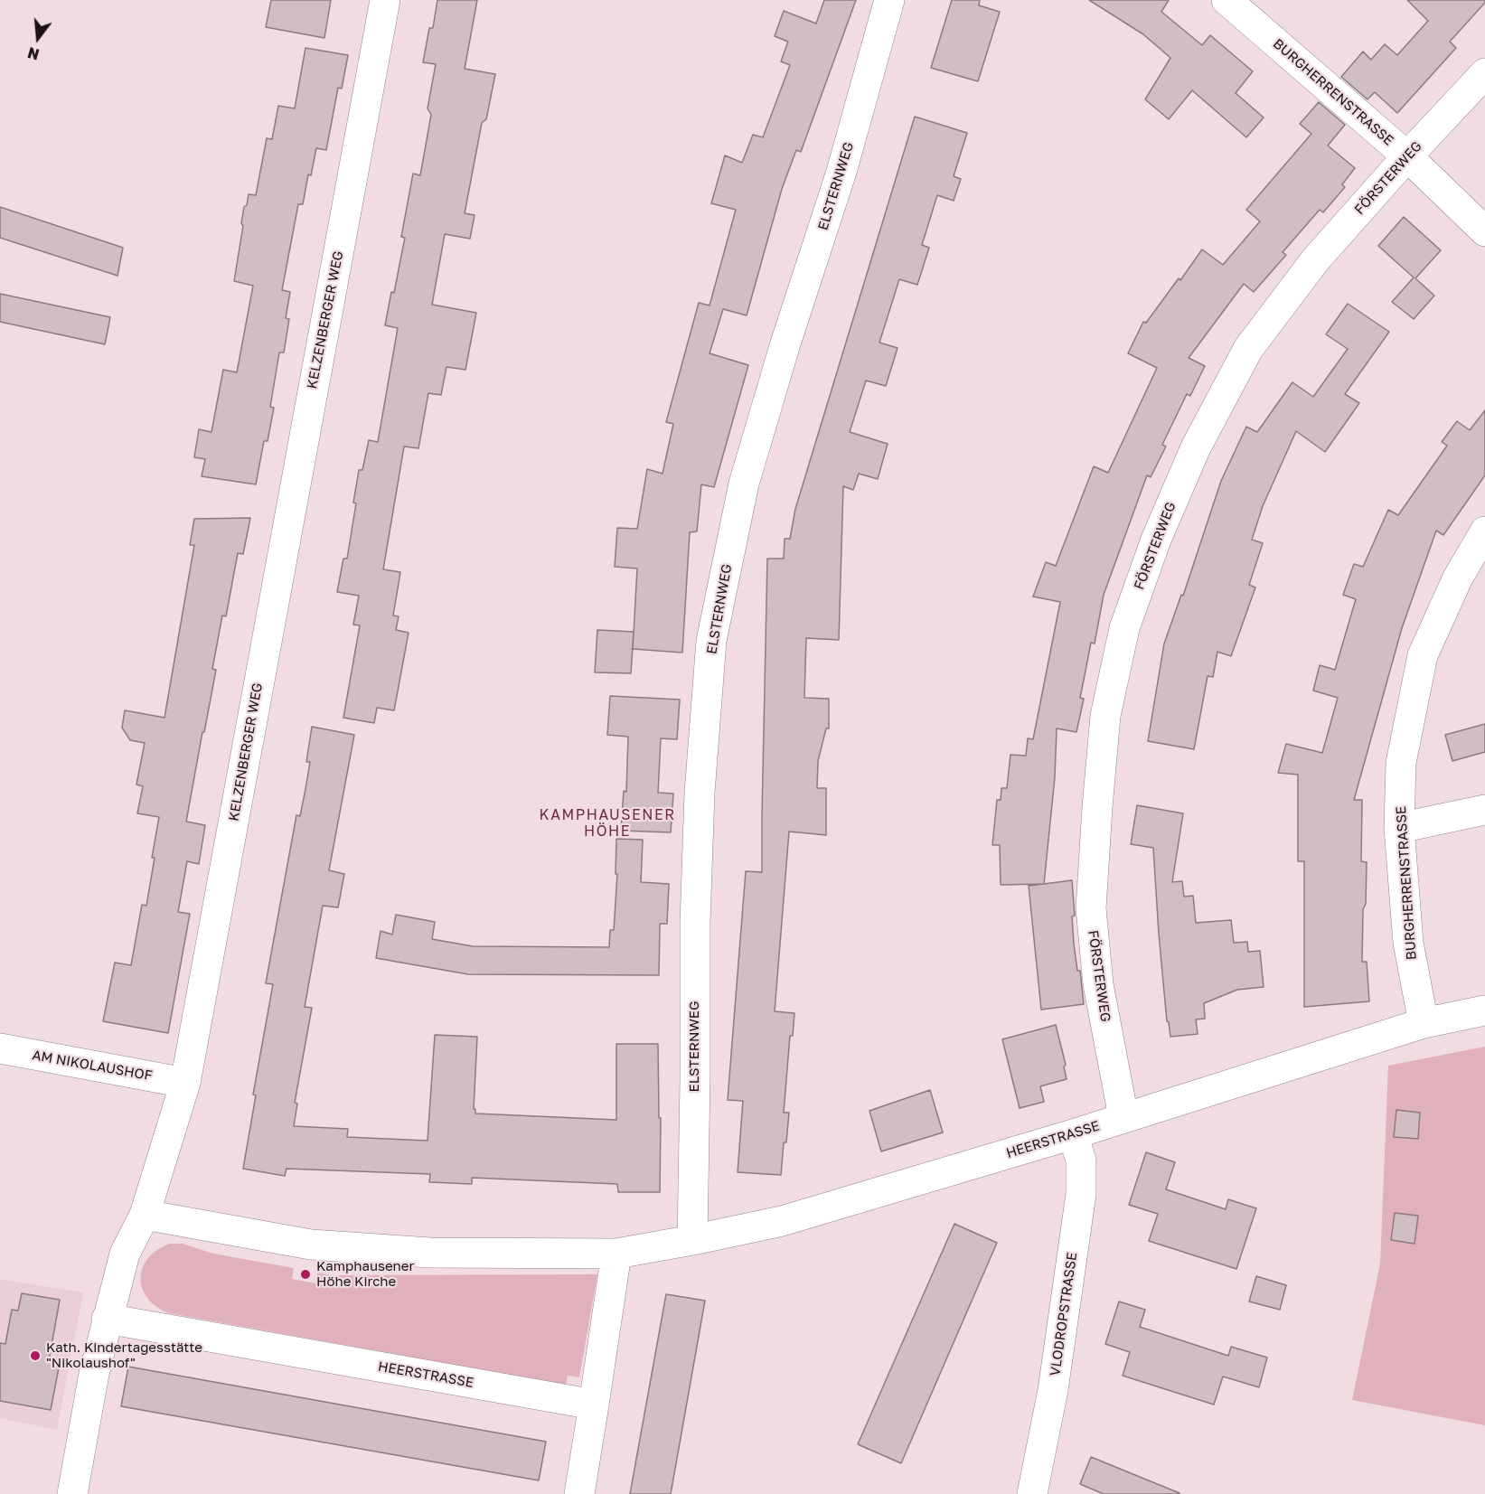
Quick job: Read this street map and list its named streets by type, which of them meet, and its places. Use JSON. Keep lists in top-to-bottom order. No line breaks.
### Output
{"streets":{"street":["BURGHERRENSTRASSE","FÖRSTERWEG","ELSTERNWEG","KELZENBERGER WEG","AM NIKOLAUSHOF","HEERSTRASSE","VLODROPSTRASSE"]},"crossings":[["BURGHERRENSTRASSE","FÖRSTERWEG"],["BURGHERRENSTRASSE","HEERSTRASSE"],["FÖRSTERWEG","HEERSTRASSE"],["ELSTERNWEG","HEERSTRASSE"],["KELZENBERGER WEG","AM NIKOLAUSHOF"],["KELZENBERGER WEG","HEERSTRASSE"],["HEERSTRASSE","VLODROPSTRASSE"]],"districts":["KAMPHAUSENER HÖHE"],"places":["Kamphausener Höhe Kirche","Kath. Kindertagesstätte \"Nikolaushof\""],"north":"bottom"}
